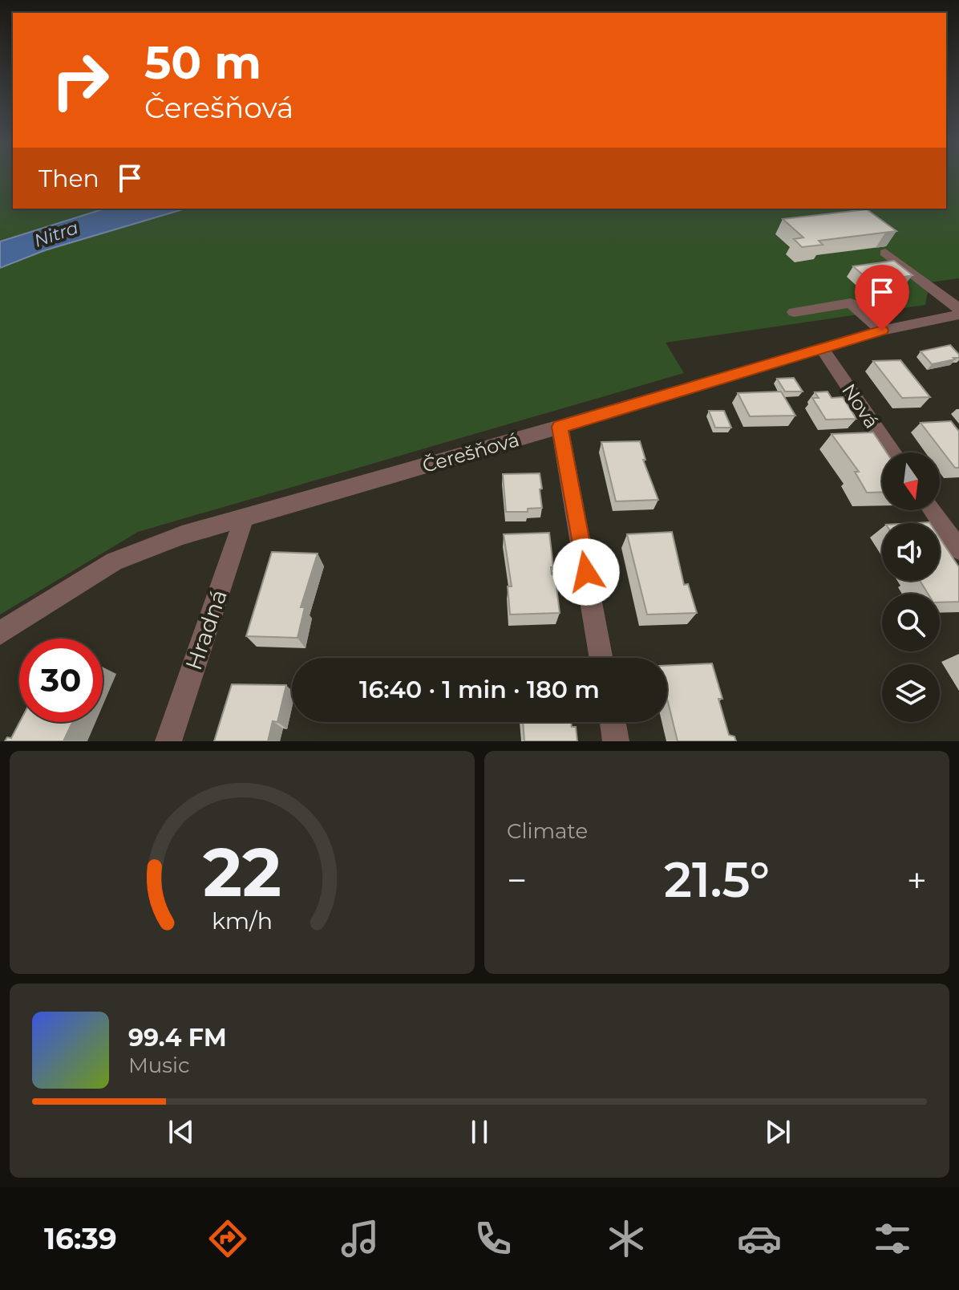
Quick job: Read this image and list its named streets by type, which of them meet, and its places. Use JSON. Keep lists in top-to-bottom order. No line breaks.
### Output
{"streets":{"street":["Nová","Čerešňová","Hradná"]},"crossings":[["Nová","Čerešňová"],["Čerešňová","Hradná"]],"water":["Nitra"],"north":"bottom","page":{"turn":["50 m","Čerešňová"],"then":"Then","limit":"30","trip":"16:40 · 1 min · 180 m","tile":"Climate","heat":["−","21.5°","+"],"song":["99.4 FM","Music"],"tabs":"16:39","gauge":["22","km/h"]}}
